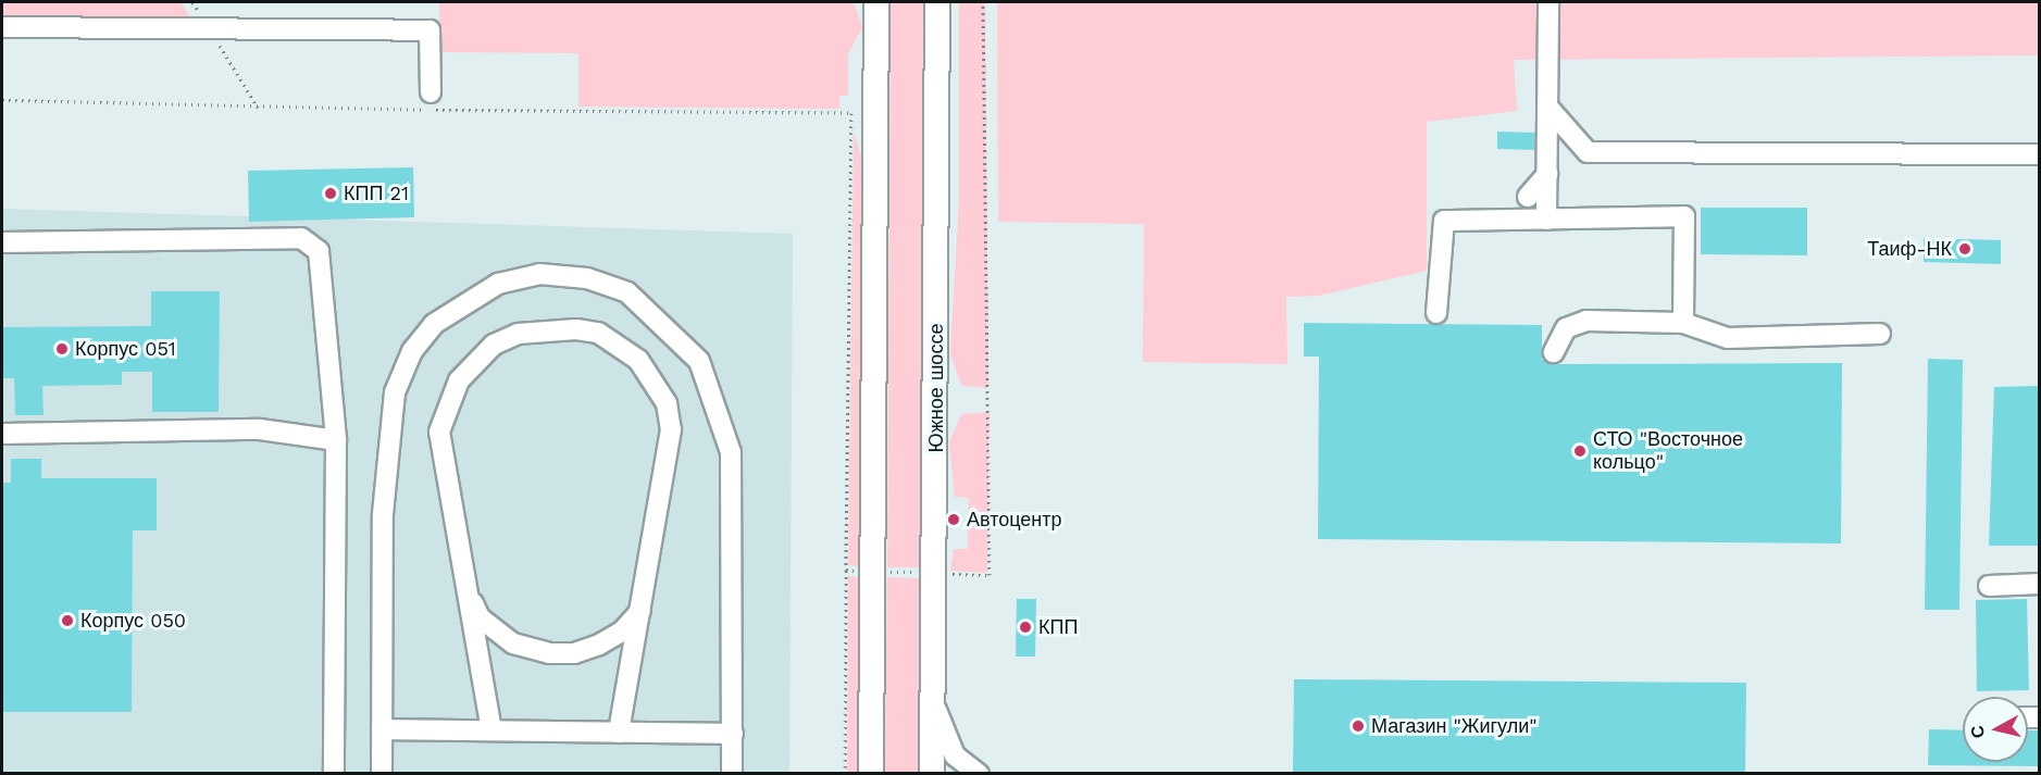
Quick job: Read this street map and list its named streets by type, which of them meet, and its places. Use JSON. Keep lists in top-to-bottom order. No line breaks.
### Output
{"streets":{"main road":["Южное шоссе"]},"places":["КПП 21","Таиф-НК","Корпус 051","СТО \"Восточное кольцо\"","Автоцентр","Корпус 050","КПП","Магазин \"Жигули\""],"north":"left"}
